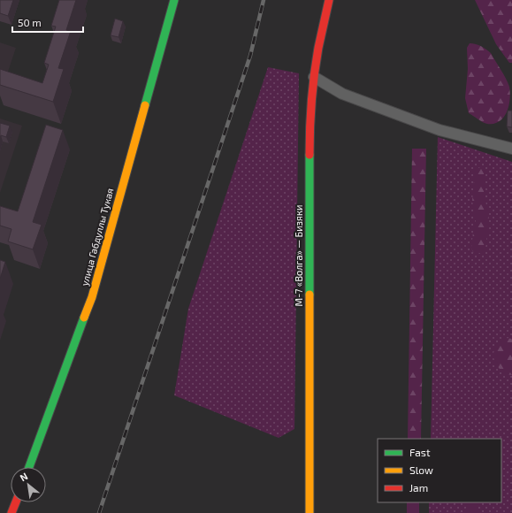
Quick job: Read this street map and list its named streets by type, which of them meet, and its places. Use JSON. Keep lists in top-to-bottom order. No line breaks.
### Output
{"streets":{"street":["улица Габдуллы Тукая","М-7 «Волга» — Бизяки"]},"legend":["Fast","Slow","Jam"],"scale_bar":"50 m","north":"top left"}
